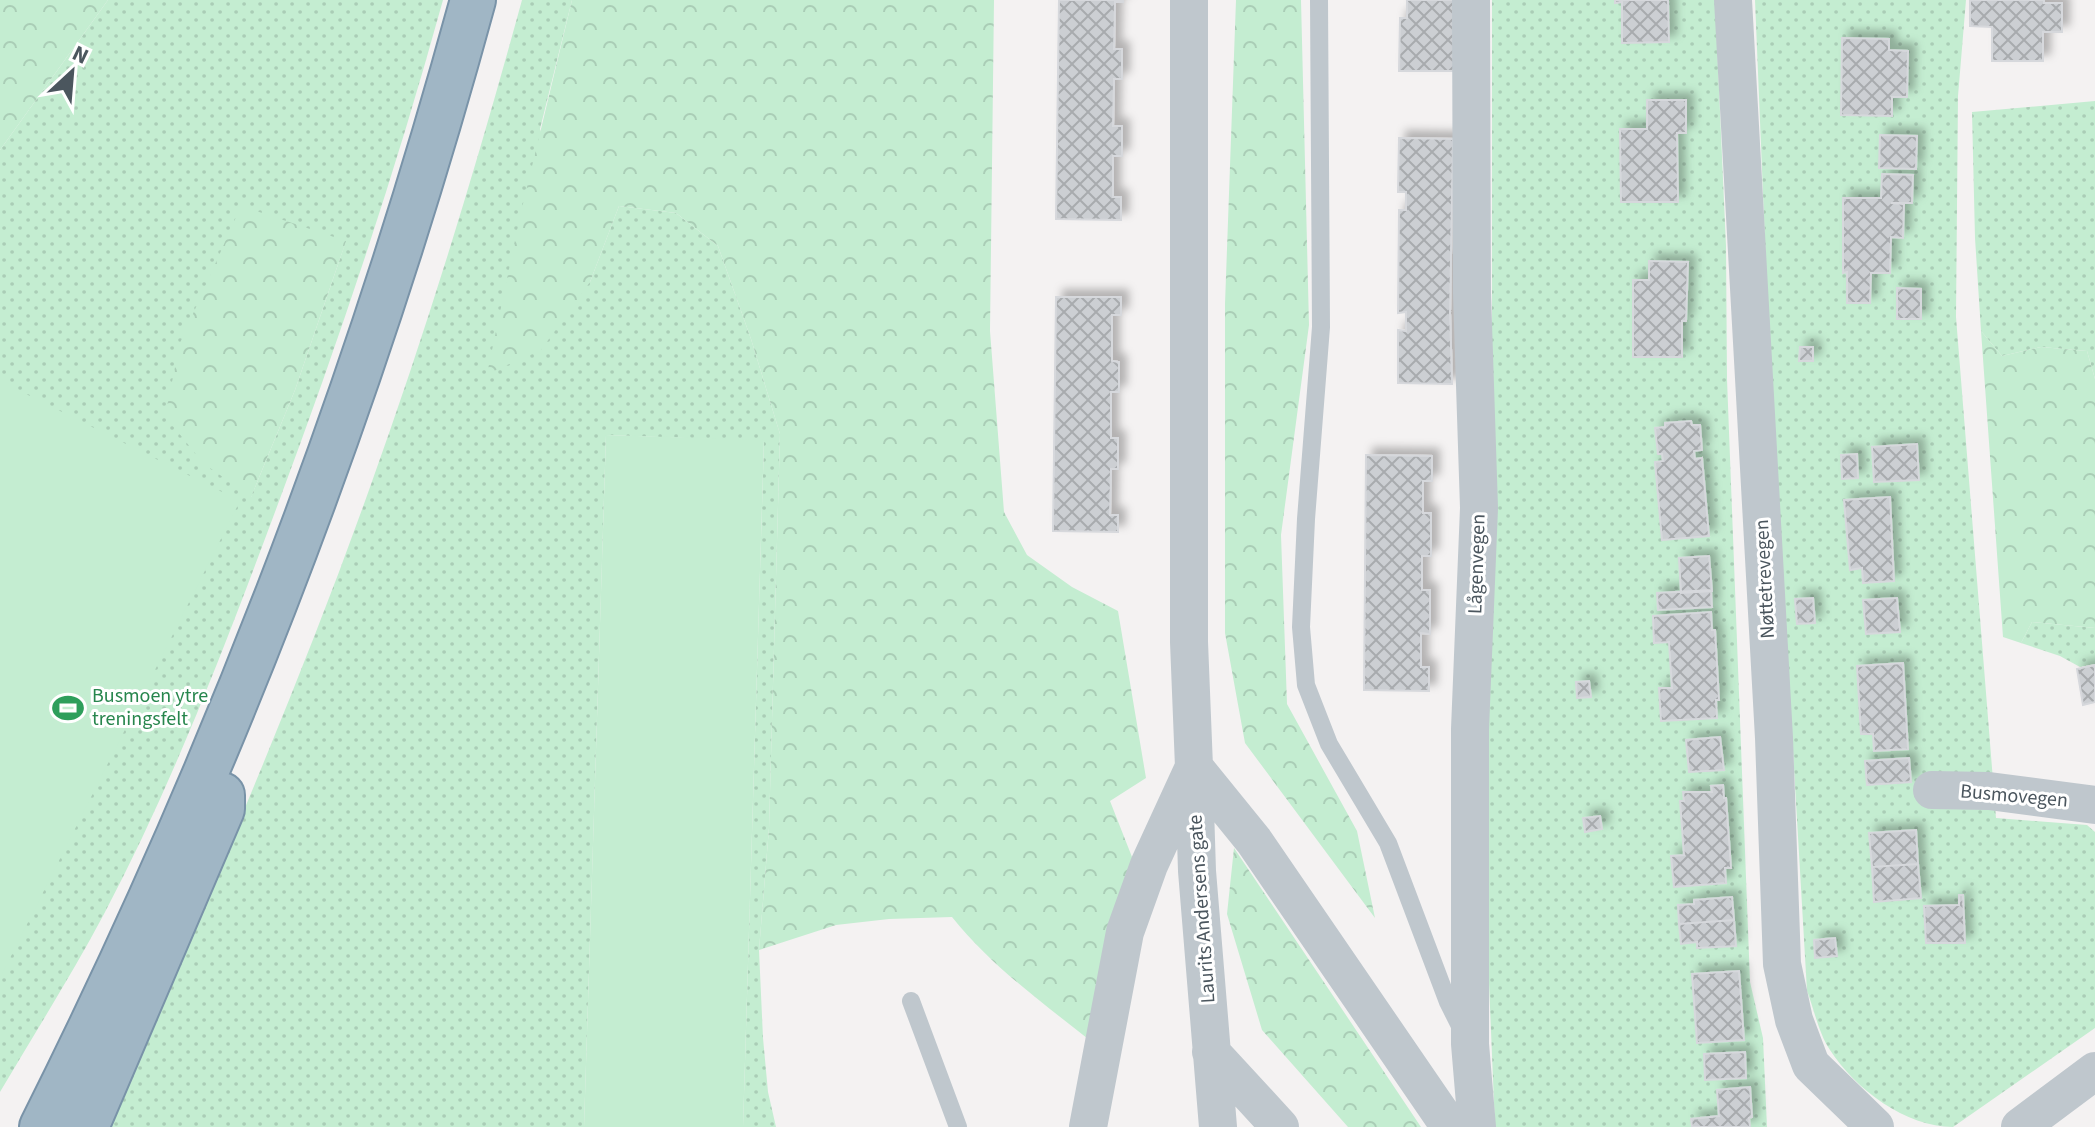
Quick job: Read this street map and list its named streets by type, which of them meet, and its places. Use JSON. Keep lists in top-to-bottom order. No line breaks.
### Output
{"streets":{"street":["Lågenvegen","Nøttetrevegen","Busmovegen","Laurits Andersens gate"]},"places":{"sports":["Busmoen ytre treningsfelt"]},"north":"top right"}
